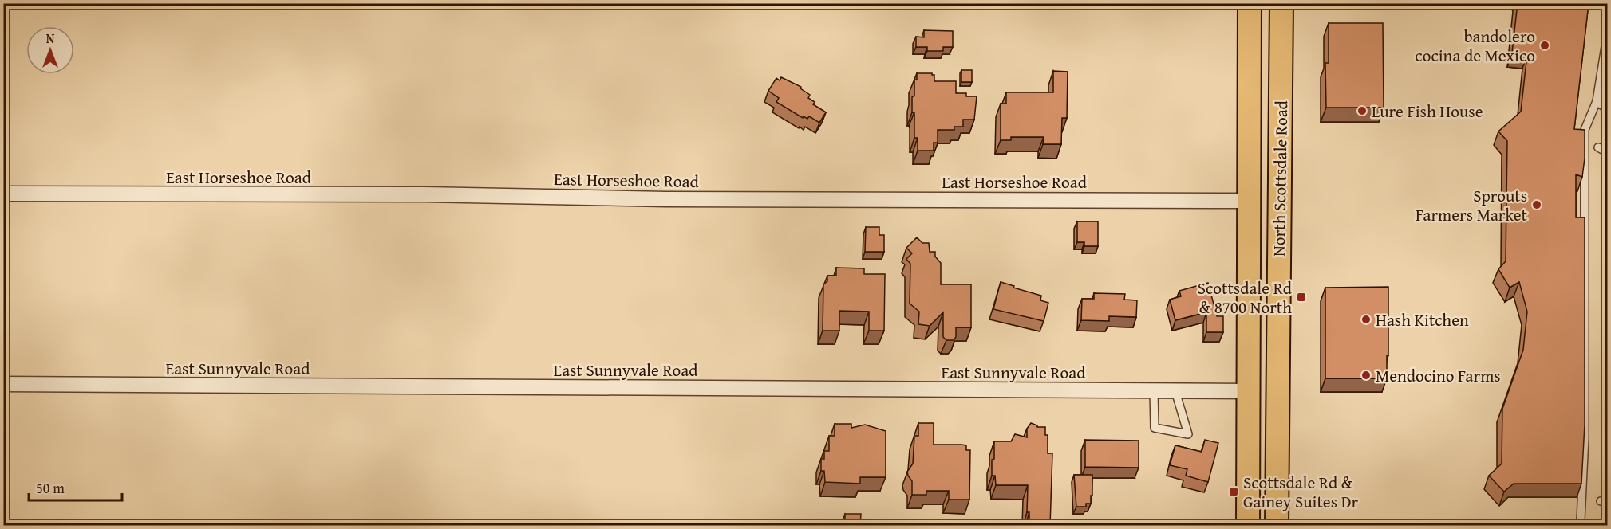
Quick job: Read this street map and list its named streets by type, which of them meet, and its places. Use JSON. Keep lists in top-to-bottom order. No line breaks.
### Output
{"streets":{"main road":["North Scottsdale Road"],"street":["East Horseshoe Road","East Sunnyvale Road"]},"crossings":[["East Horseshoe Road","North Scottsdale Road"],["North Scottsdale Road","East Sunnyvale Road"]],"places":{"other":["bandolero cocina de Mexico","Lure Fish House","Sprouts Farmers Market","Hash Kitchen","Mendocino Farms"],"transit":["Scottsdale Rd & 8700 North","Scottsdale Rd & Gainey Suites Dr"]},"scale_bar":"50 m","north":"top"}
